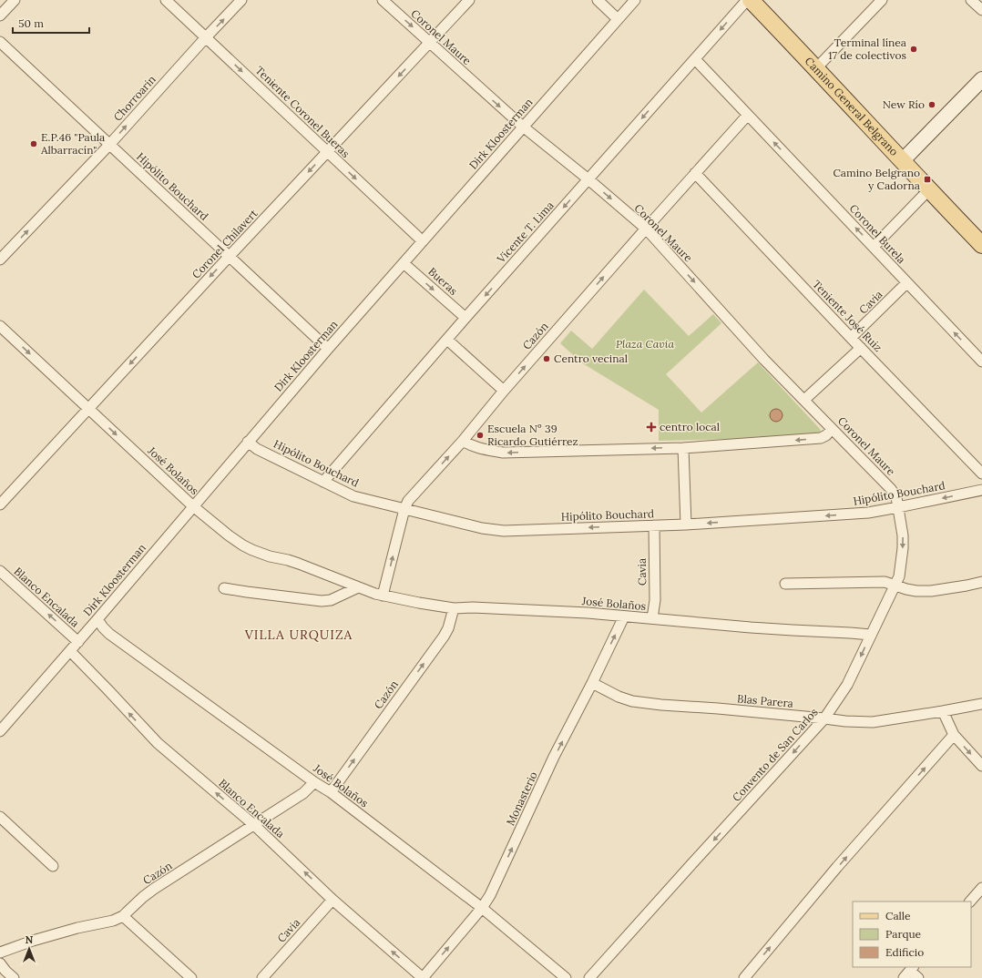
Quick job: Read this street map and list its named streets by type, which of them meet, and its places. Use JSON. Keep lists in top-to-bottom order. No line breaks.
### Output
{"streets":{"main road":["Camino General Belgrano"],"street":["Coronel Maure","Chorroarin","Teniente Coronel Bueras","Dirk Kloosterman","Hipólito Bouchard","Vicente T. Lima","Coronel Burela","Coronel Chilavert","Bueras","Cavia","Teniente José Ruiz","Cazón","José Bolaños","Blanco Encalada","Blas Parera","Convento de San Carlos","Monasterio"]},"crossings":[["Coronel Maure","Dirk Kloosterman"],["Coronel Maure","Hipólito Bouchard"],["Coronel Maure","Vicente T. Lima"],["Coronel Maure","Coronel Chilavert"],["Coronel Maure","Cazón"],["Coronel Maure","Convento de San Carlos"],["Chorroarin","Teniente Coronel Bueras"],["Chorroarin","Hipólito Bouchard"],["Teniente Coronel Bueras","Dirk Kloosterman"],["Teniente Coronel Bueras","Coronel Chilavert"],["Dirk Kloosterman","Hipólito Bouchard"],["Dirk Kloosterman","Bueras"],["Dirk Kloosterman","José Bolaños"],["Dirk Kloosterman","Blanco Encalada"],["Hipólito Bouchard","Vicente T. Lima"],["Hipólito Bouchard","Coronel Chilavert"],["Hipólito Bouchard","Cavia"],["Hipólito Bouchard","Cazón"],["Hipólito Bouchard","Convento de San Carlos"],["Vicente T. Lima","Coronel Burela"],["Vicente T. Lima","Bueras"],["Coronel Burela","Cavia"],["Coronel Burela","Cazón"],["Coronel Chilavert","José Bolaños"],["Cavia","Teniente José Ruiz"],["Cavia","José Bolaños"],["Cavia","Blanco Encalada"],["Teniente José Ruiz","Cazón"],["Cazón","José Bolaños"],["Cazón","Blanco Encalada"],["José Bolaños","Convento de San Carlos"],["José Bolaños","Monasterio"],["Blanco Encalada","Monasterio"],["Blas Parera","Convento de San Carlos"],["Blas Parera","Monasterio"]],"one_way":["Coronel Maure","Chorroarin","Teniente Coronel Bueras","Vicente T. Lima","Coronel Burela","Coronel Chilavert","Bueras","Cazón","Blanco Encalada","Convento de San Carlos","Monasterio"],"districts":["VILLA URQUIZA"],"parks":["Plaza Cavia"],"places":{"other":["Terminal línea 17 de colectivos","New Río","E.P.46 \"Paula Albarracín\"","Centro vecinal","Escuela Nº 39 Ricardo Gutiérrez"],"transit":["Camino Belgrano y Cadorna"],"health":["centro local"]},"legend":["Calle","Parque","Edificio"],"scale_bar":"50 m","north":"top"}
